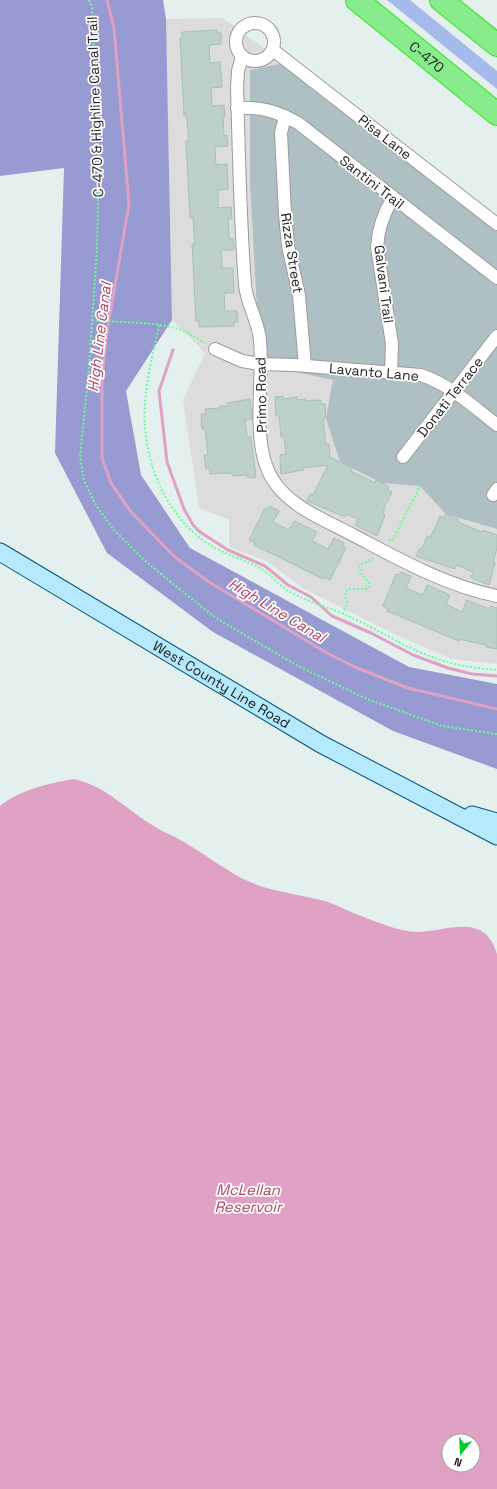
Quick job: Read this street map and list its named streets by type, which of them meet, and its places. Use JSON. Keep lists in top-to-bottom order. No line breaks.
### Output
{"streets":{"highway":["C-470"],"main road":["West County Line Road"],"street":["Pisa Lane","Santini Trail","Rizza Street","Galvani Trail","Lavanto Lane","Primo Road","Donati Terrace"],"path":["C-470 & Highline Canal Trail"]},"crossings":[["Pisa Lane","Primo Road"],["Santini Trail","Rizza Street"],["Santini Trail","Galvani Trail"],["Santini Trail","Primo Road"],["Rizza Street","Lavanto Lane"],["Galvani Trail","Lavanto Lane"],["Lavanto Lane","Primo Road"],["Lavanto Lane","Donati Terrace"]],"water":["High Line Canal","McLellan Reservoir"],"north":"bottom"}
